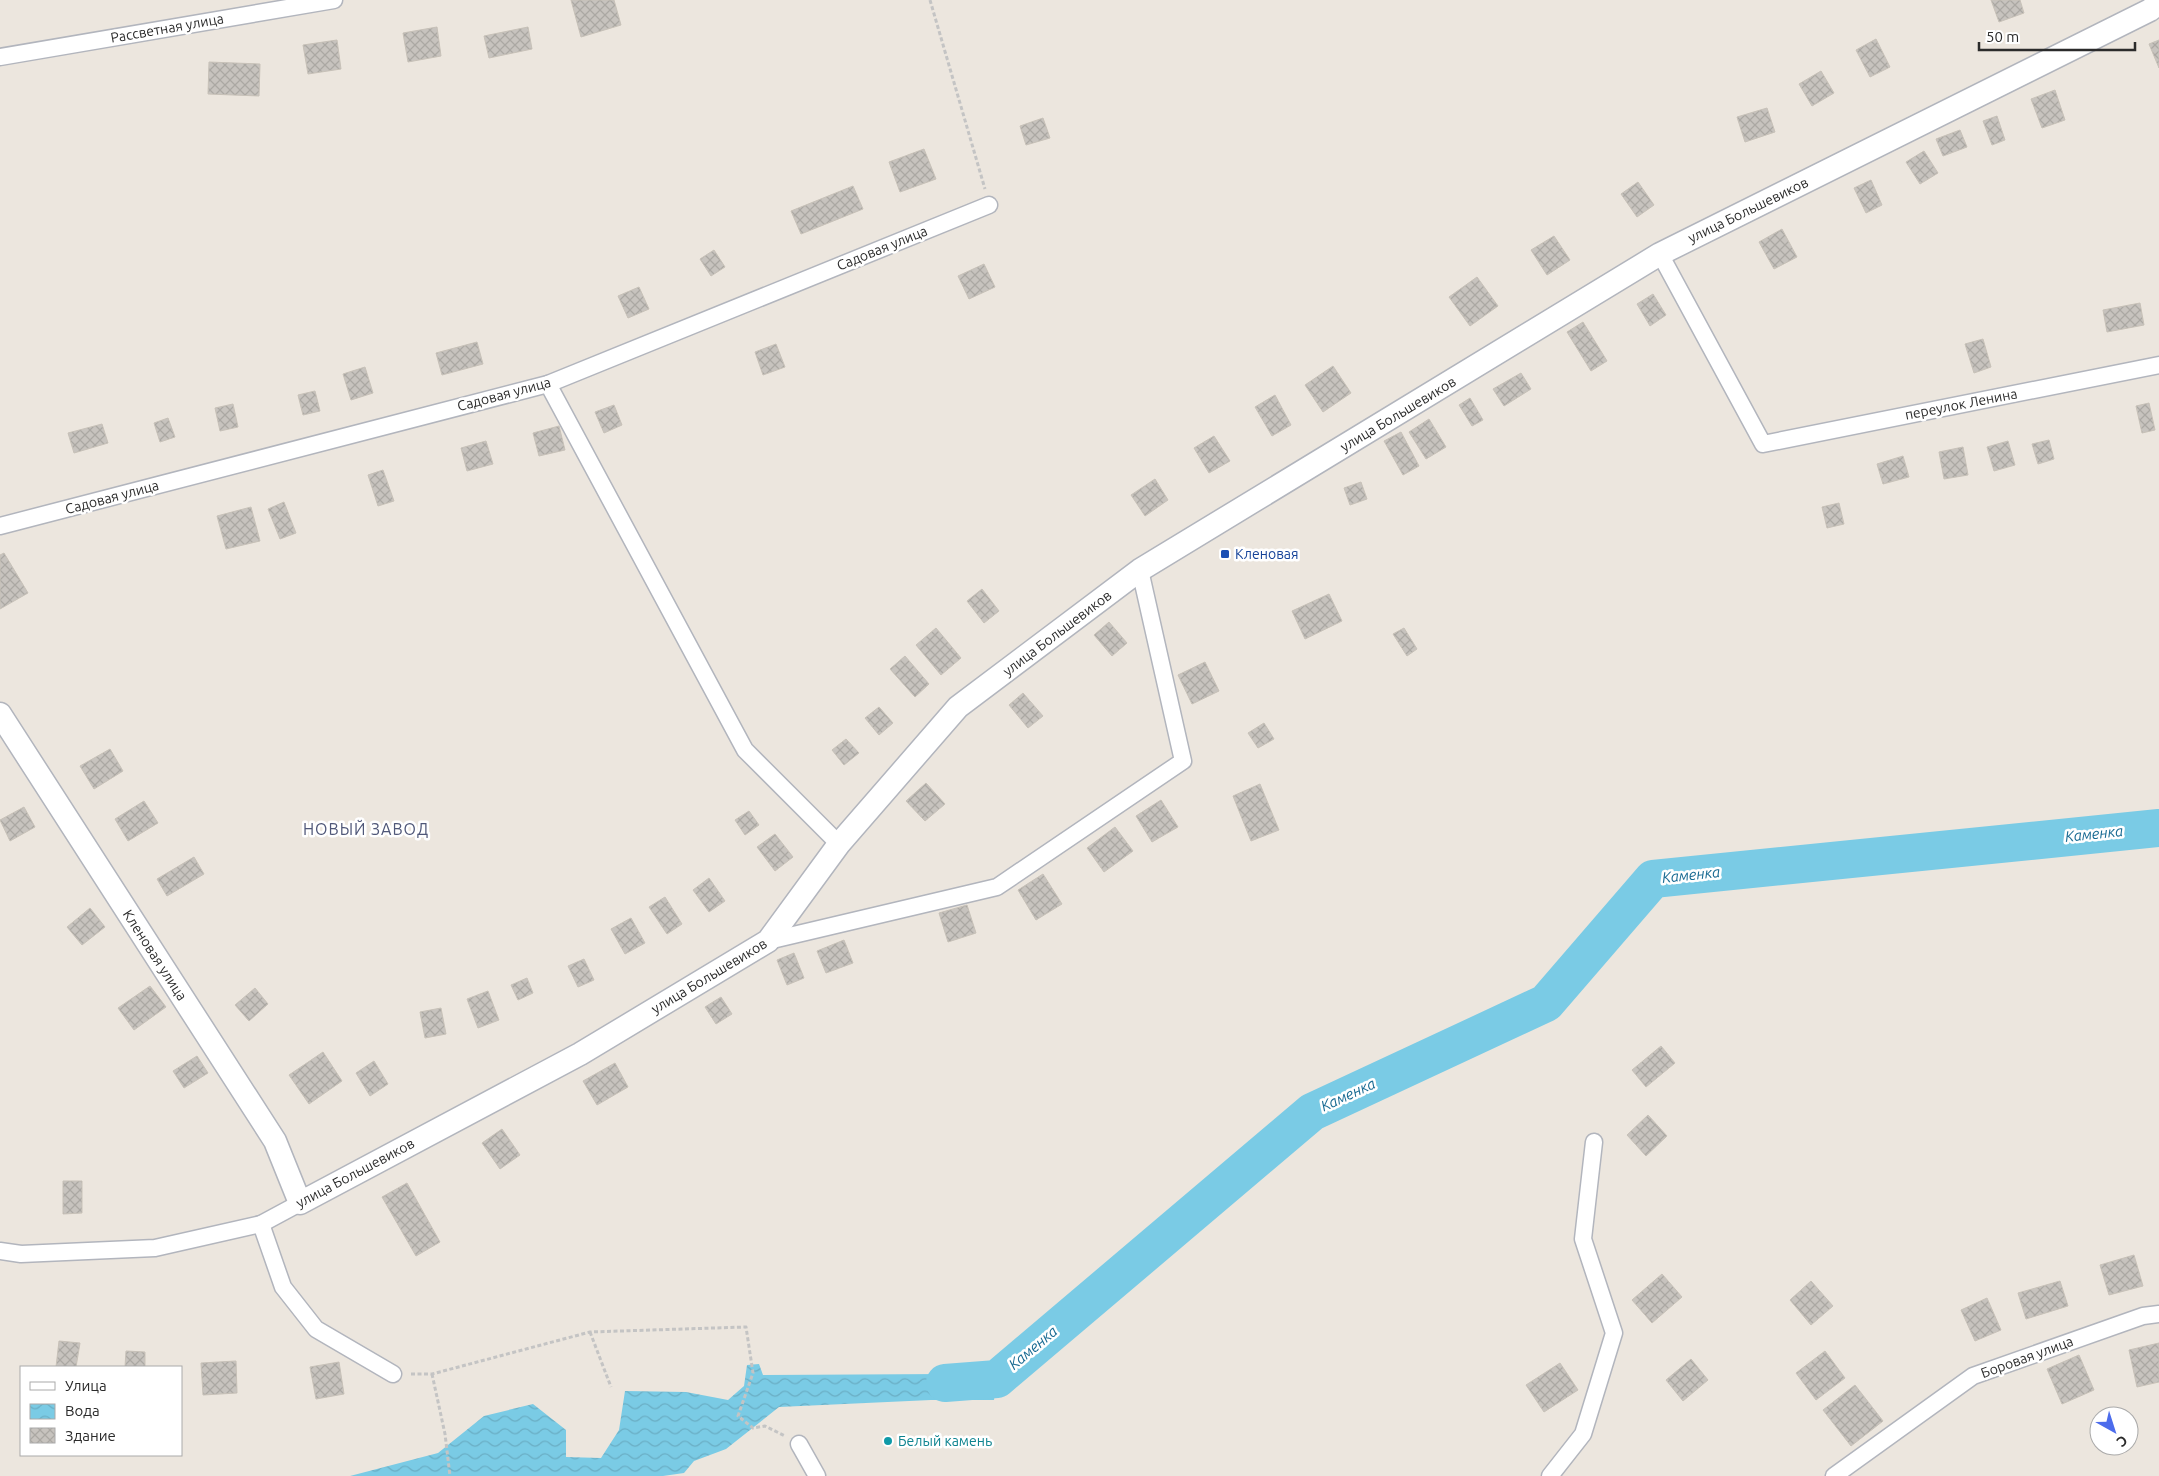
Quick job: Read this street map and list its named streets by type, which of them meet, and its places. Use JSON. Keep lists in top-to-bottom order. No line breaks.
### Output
{"streets":{"street":["Рассветная улица","улица Большевиков","Садовая улица","переулок Ленина","Кленовая улица","Боровая улица"]},"crossings":[["улица Большевиков","переулок Ленина"],["улица Большевиков","Кленовая улица"]],"districts":["НОВЫЙ ЗАВОД"],"water":["Каменка"],"places":{"transit":["Кленовая"],"other":["Белый камень"]},"legend":["Улица","Вода","Здание"],"scale_bar":"50 m","north":"bottom right"}
